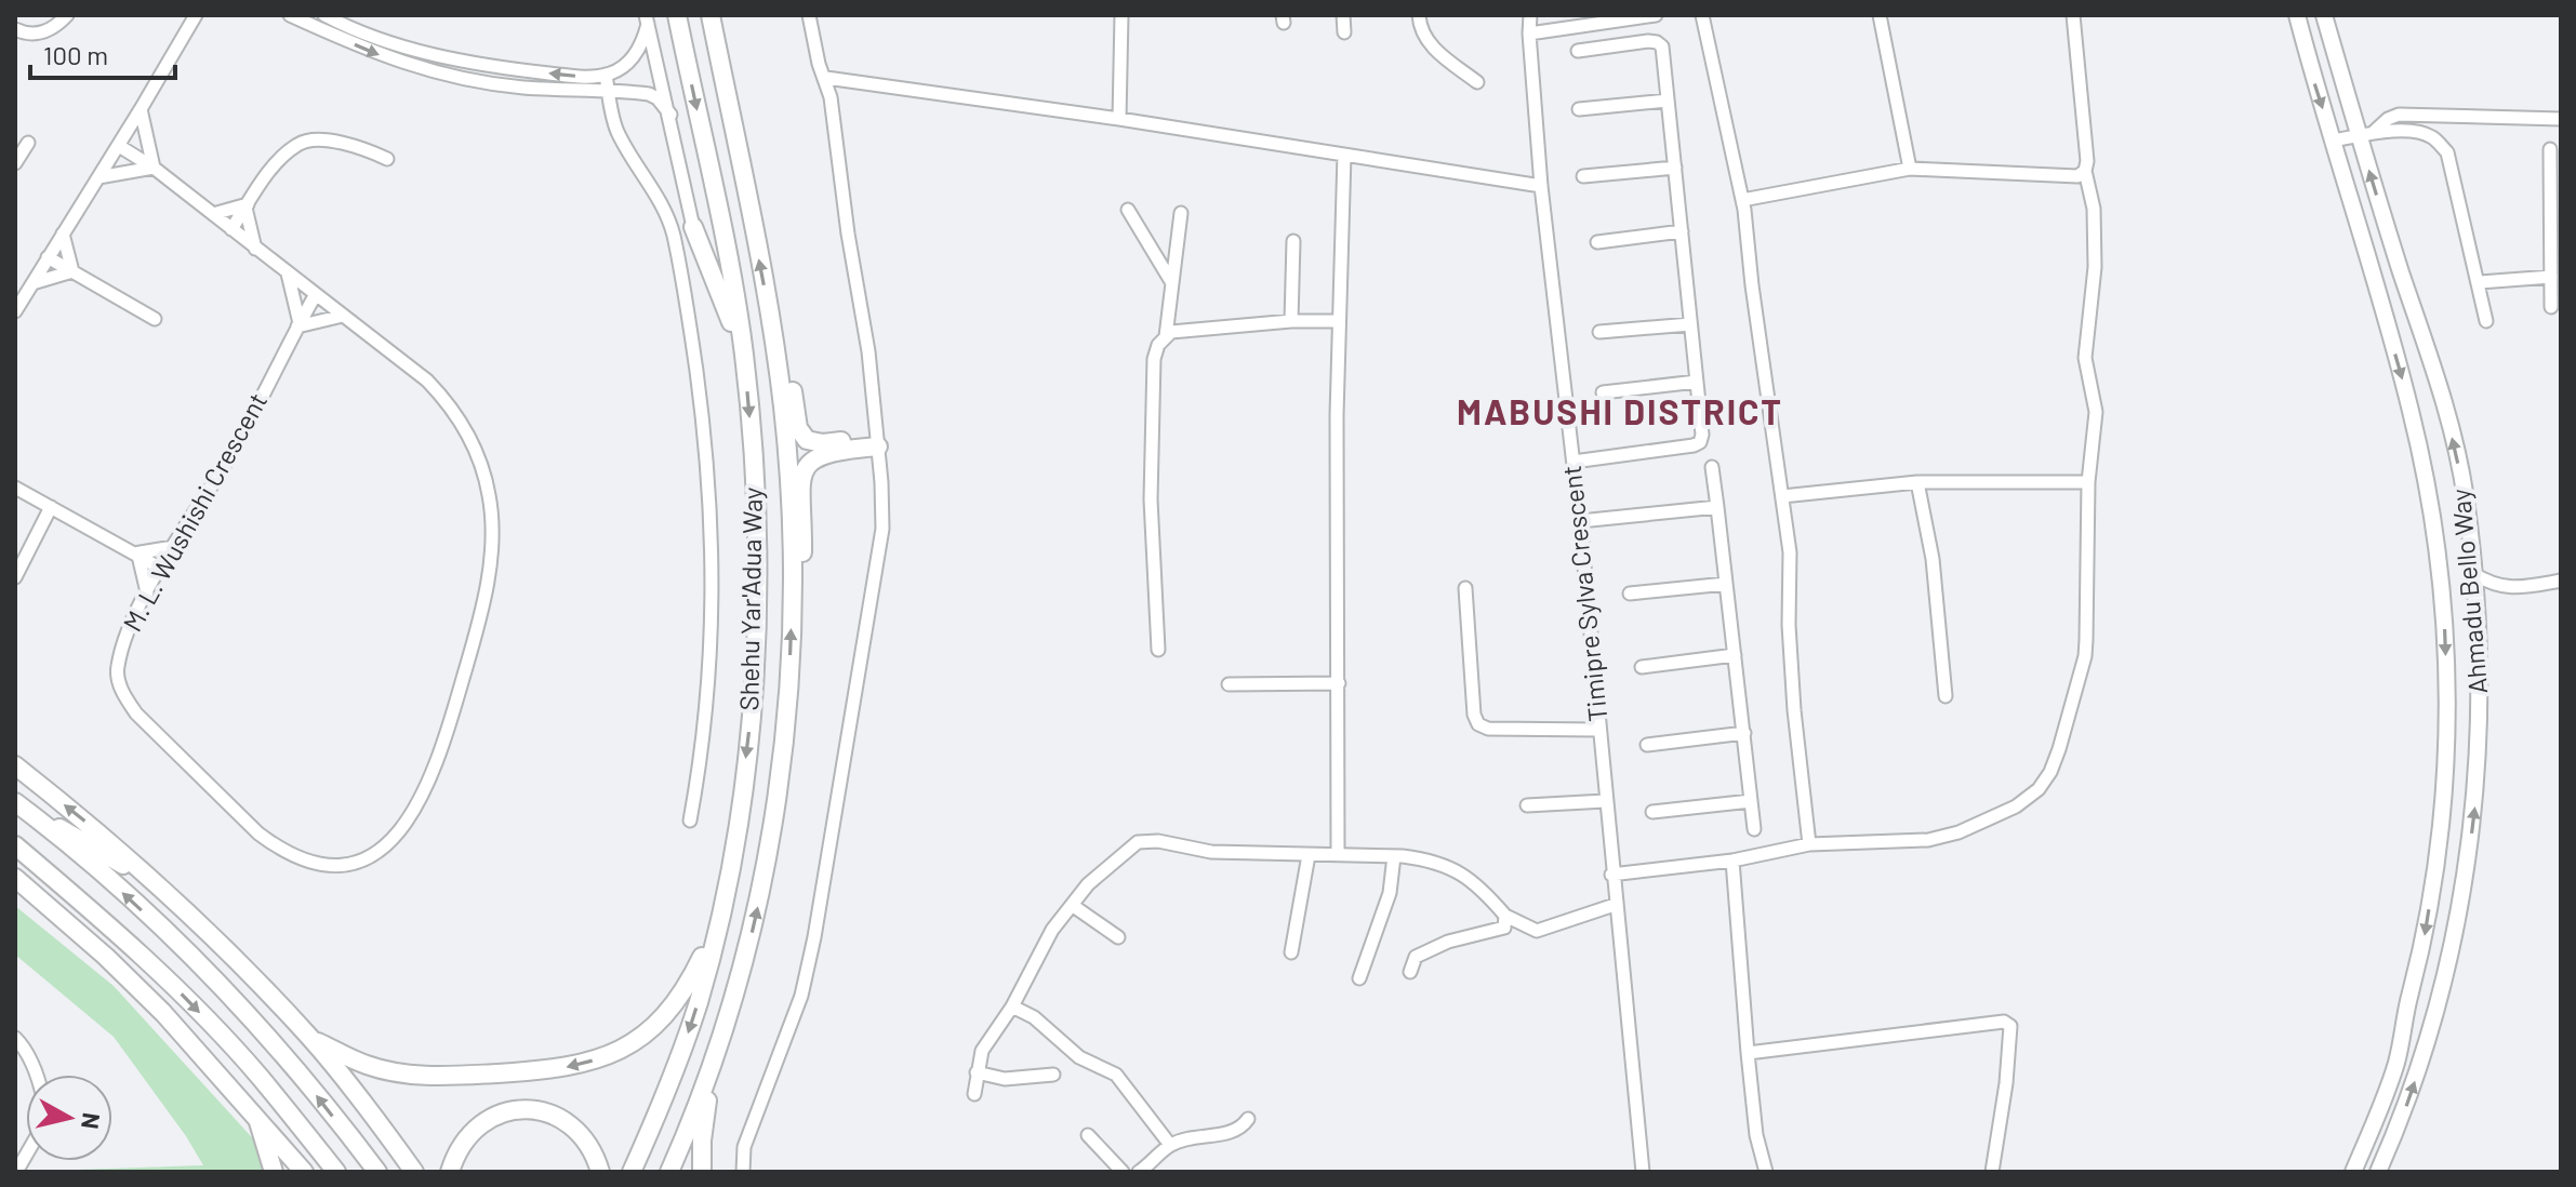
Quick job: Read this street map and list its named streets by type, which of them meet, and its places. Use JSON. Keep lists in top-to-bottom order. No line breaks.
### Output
{"streets":{"highway":["Shehu Yar'Adua Way"],"main road":["Ahmadu Bello Way"],"street":["M. L. Wushishi Crescent","Timipre Sylva Crescent"]},"districts":["MABUSHI DISTRICT"],"scale_bar":"100 m","north":"right"}
